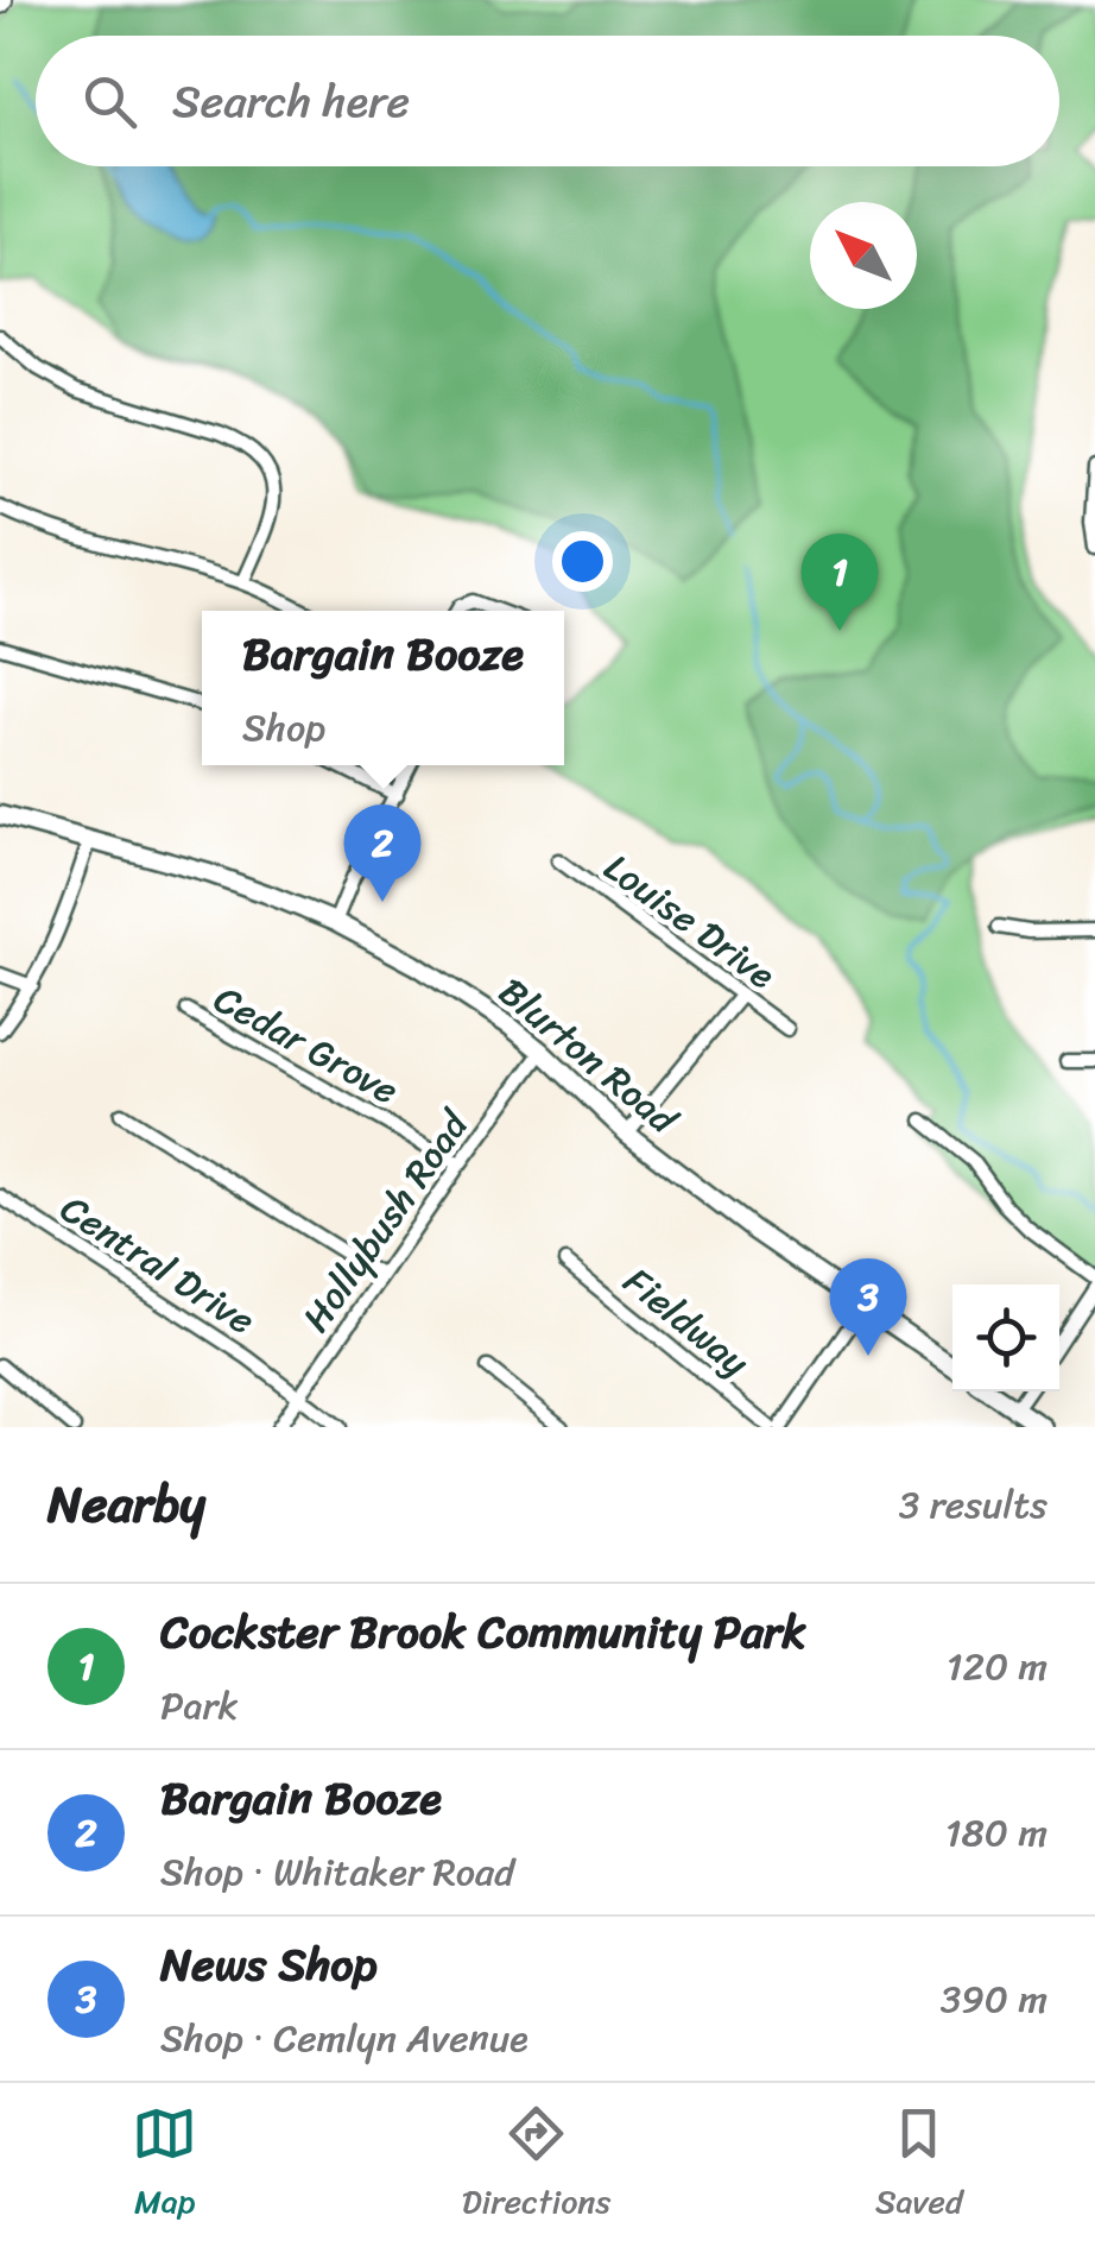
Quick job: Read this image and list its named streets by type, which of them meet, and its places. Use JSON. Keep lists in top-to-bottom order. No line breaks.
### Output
{"streets":{"street":["Louise Drive","Cedar Grove","Blurton Road","Hollybush Road","Central Drive","Fieldway"]},"crossings":[["Cedar Grove","Hollybush Road"],["Blurton Road","Hollybush Road"],["Hollybush Road","Central Drive"]],"north":"top left","page":{"search":"Search here","pins":["1","2","3"],"popup":["Bargain Booze","Shop"],"heading":["Nearby","3 results"],"list":[{"mark":"1","name":"Cockster Brook Community Park","note":"Park","value":"120 m"},{"mark":"2","name":"Bargain Booze","note":"Shop · Whitaker Road","value":"180 m"},{"mark":"3","name":"News Shop","note":"Shop · Cemlyn Avenue","value":"390 m"}],"nav":["Map","Directions","Saved"]}}
